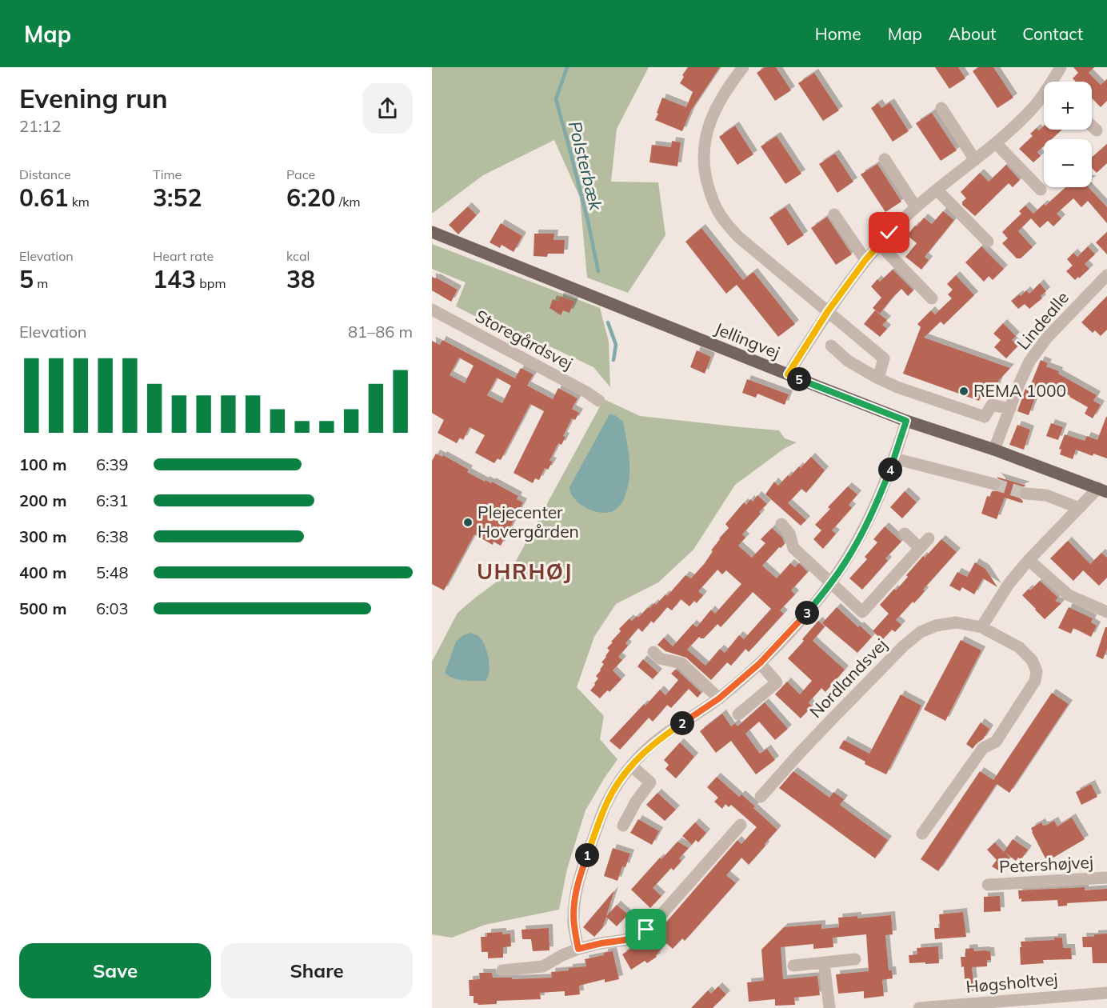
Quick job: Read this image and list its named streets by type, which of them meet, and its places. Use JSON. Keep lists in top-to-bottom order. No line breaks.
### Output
{"streets":{"main road":["Jellingvej"],"street":["Lindealle","Storegårdsvej","Nordlandsvej","Petershøjvej","Høgsholtvej"]},"crossings":[["Lindealle","Jellingvej"]],"districts":["UHRHØJ"],"water":["Polsterbæk"],"places":["REMA 1000","Plejecenter Hovergården"],"page":{"header":"Map","nav":["Home","Map","About","Contact"],"heading":["Evening run","21:12"],"map_buttons":["+","−"],"stats":[["Distance","0.61 km"],["Time","3:52"],["Pace","6:20 /km"],["Elevation","5 m"],["Heart rate","143 bpm"],["kcal","38"]],"chart":["Elevation","81–86 m"],"pins":["5","4","3","2","1"],"list":[{"name":"100 m","note":"6:39"},{"name":"200 m","note":"6:31"},{"name":"300 m","note":"6:38"},{"name":"400 m","note":"5:48"},{"name":"500 m","note":"6:03"}],"buttons":["Save","Share"]}}
